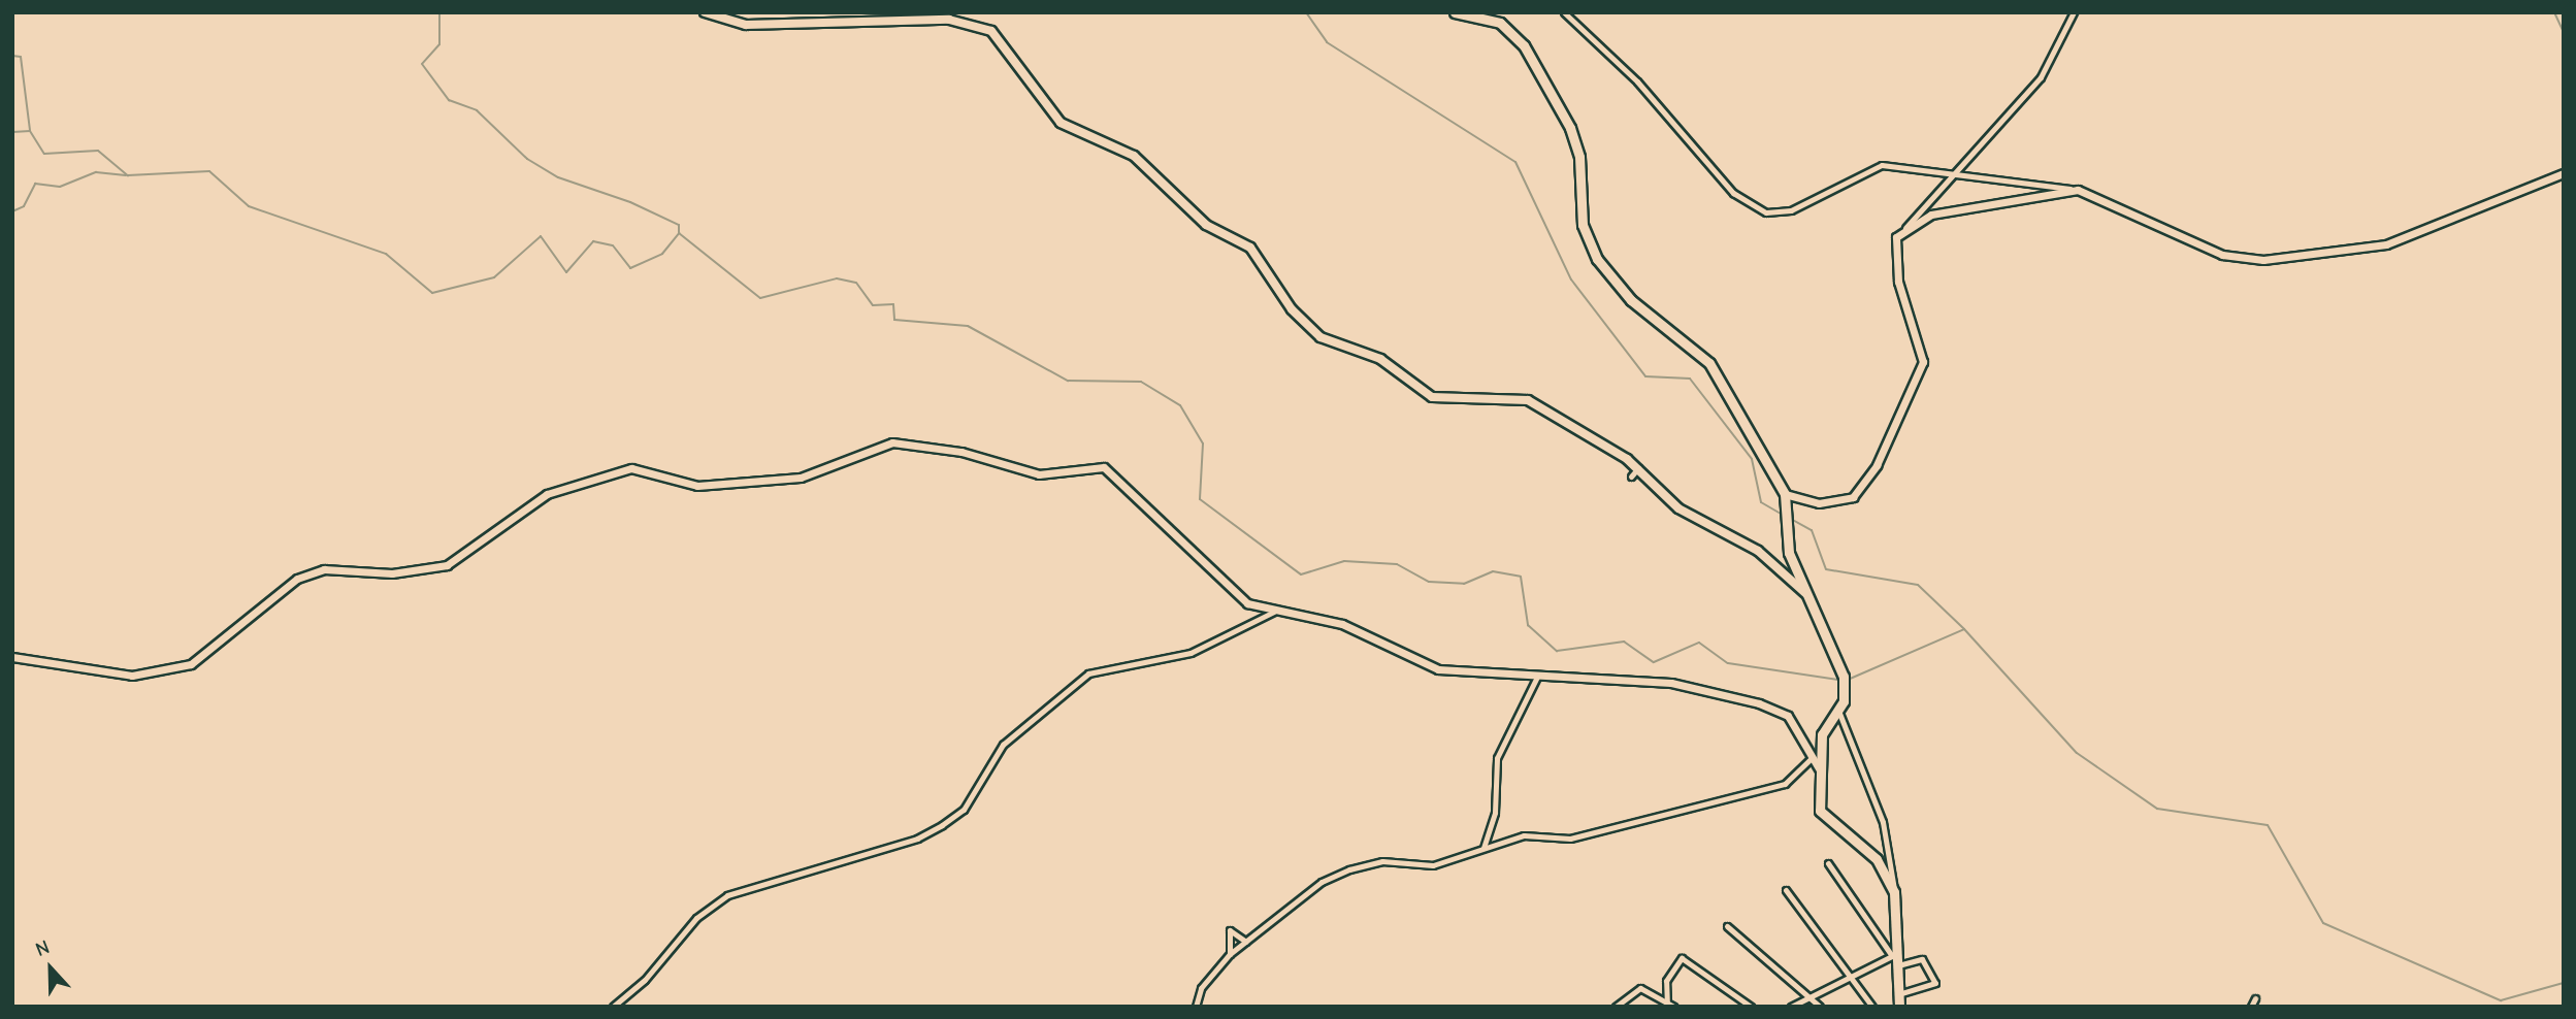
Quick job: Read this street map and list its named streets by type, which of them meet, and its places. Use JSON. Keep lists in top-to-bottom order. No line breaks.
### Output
{"north":"top"}
